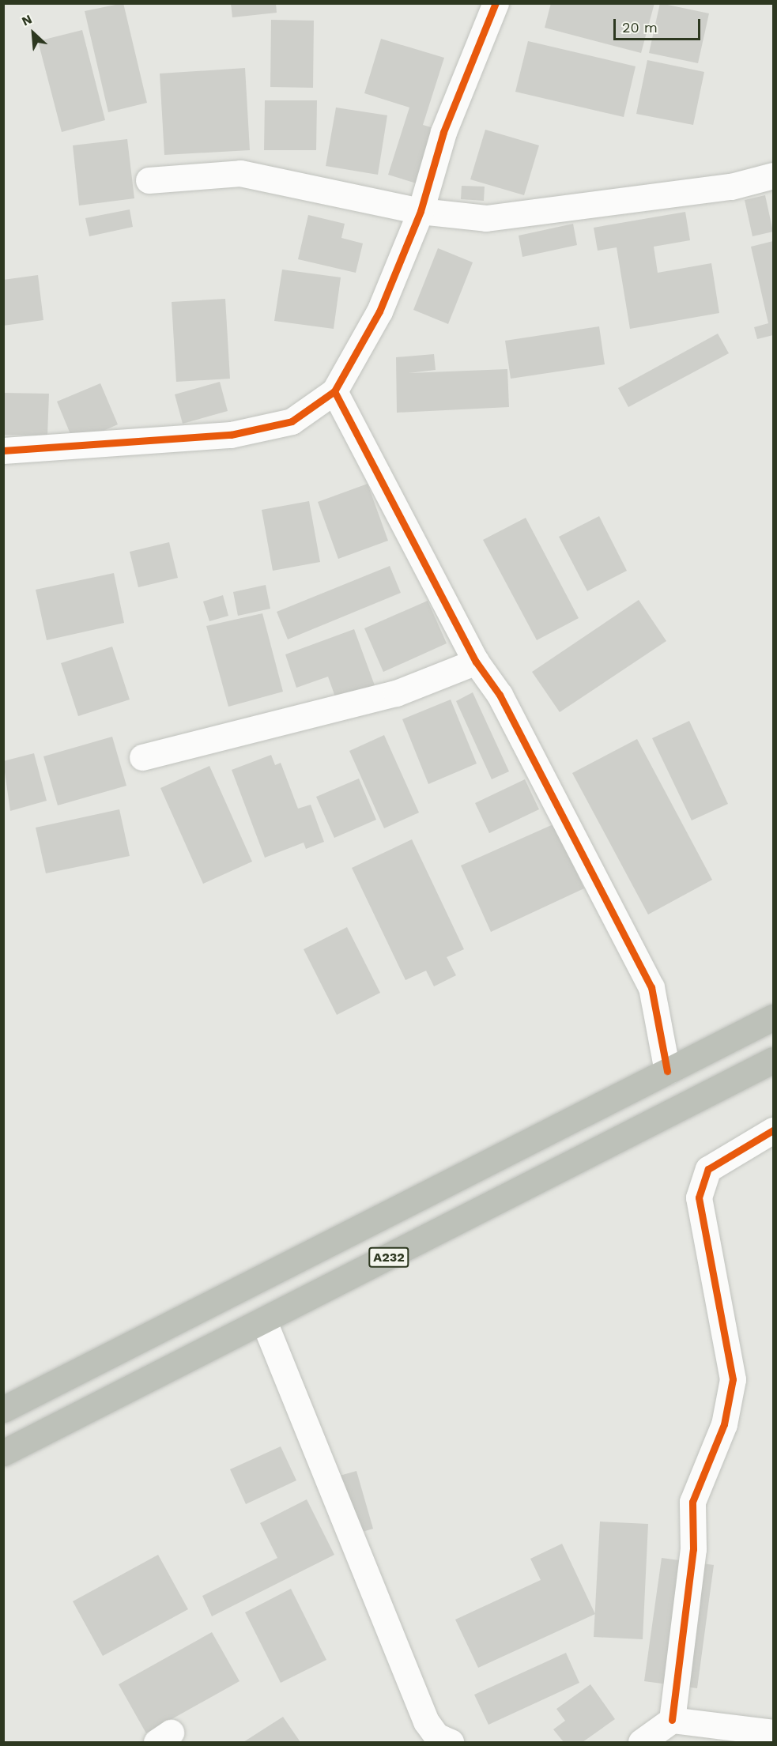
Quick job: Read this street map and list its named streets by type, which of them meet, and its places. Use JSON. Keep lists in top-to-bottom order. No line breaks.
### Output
{"streets":{"highway":["A232"]},"scale_bar":"20 m","north":"top left"}
